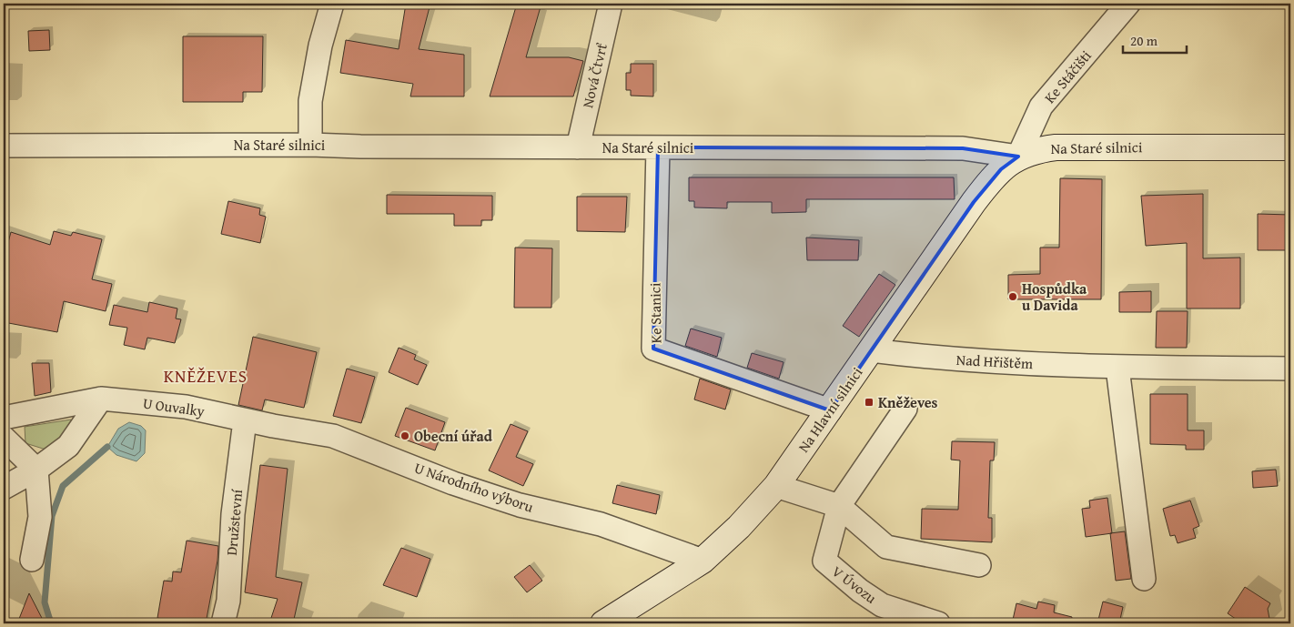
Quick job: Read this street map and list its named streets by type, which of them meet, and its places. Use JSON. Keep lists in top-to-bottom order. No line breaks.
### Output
{"streets":{"street":["Nová Čtvrť","Ke Stáčišti","Na Staré silnici","Ke Stanici","Nad Hřištěm","U Ouvalky","Na Hlavní silnici","U Národního výboru","Družstevní","V Úvozu"]},"crossings":[["Nová Čtvrť","Na Staré silnici"],["Ke Stáčišti","Na Staré silnici"],["Ke Stáčišti","Na Hlavní silnici"],["Na Staré silnici","Ke Stanici"],["Na Staré silnici","Na Hlavní silnici"],["Ke Stanici","Na Hlavní silnici"],["Nad Hřištěm","Na Hlavní silnici"],["U Ouvalky","U Národního výboru"],["U Ouvalky","Družstevní"],["Na Hlavní silnici","U Národního výboru"],["U Národního výboru","Družstevní"]],"districts":["KNĚŽEVES"],"places":{"other":["Hospůdka u Davida","Obecní úřad"],"transit":["Kněževes"]},"scale_bar":"20 m"}
